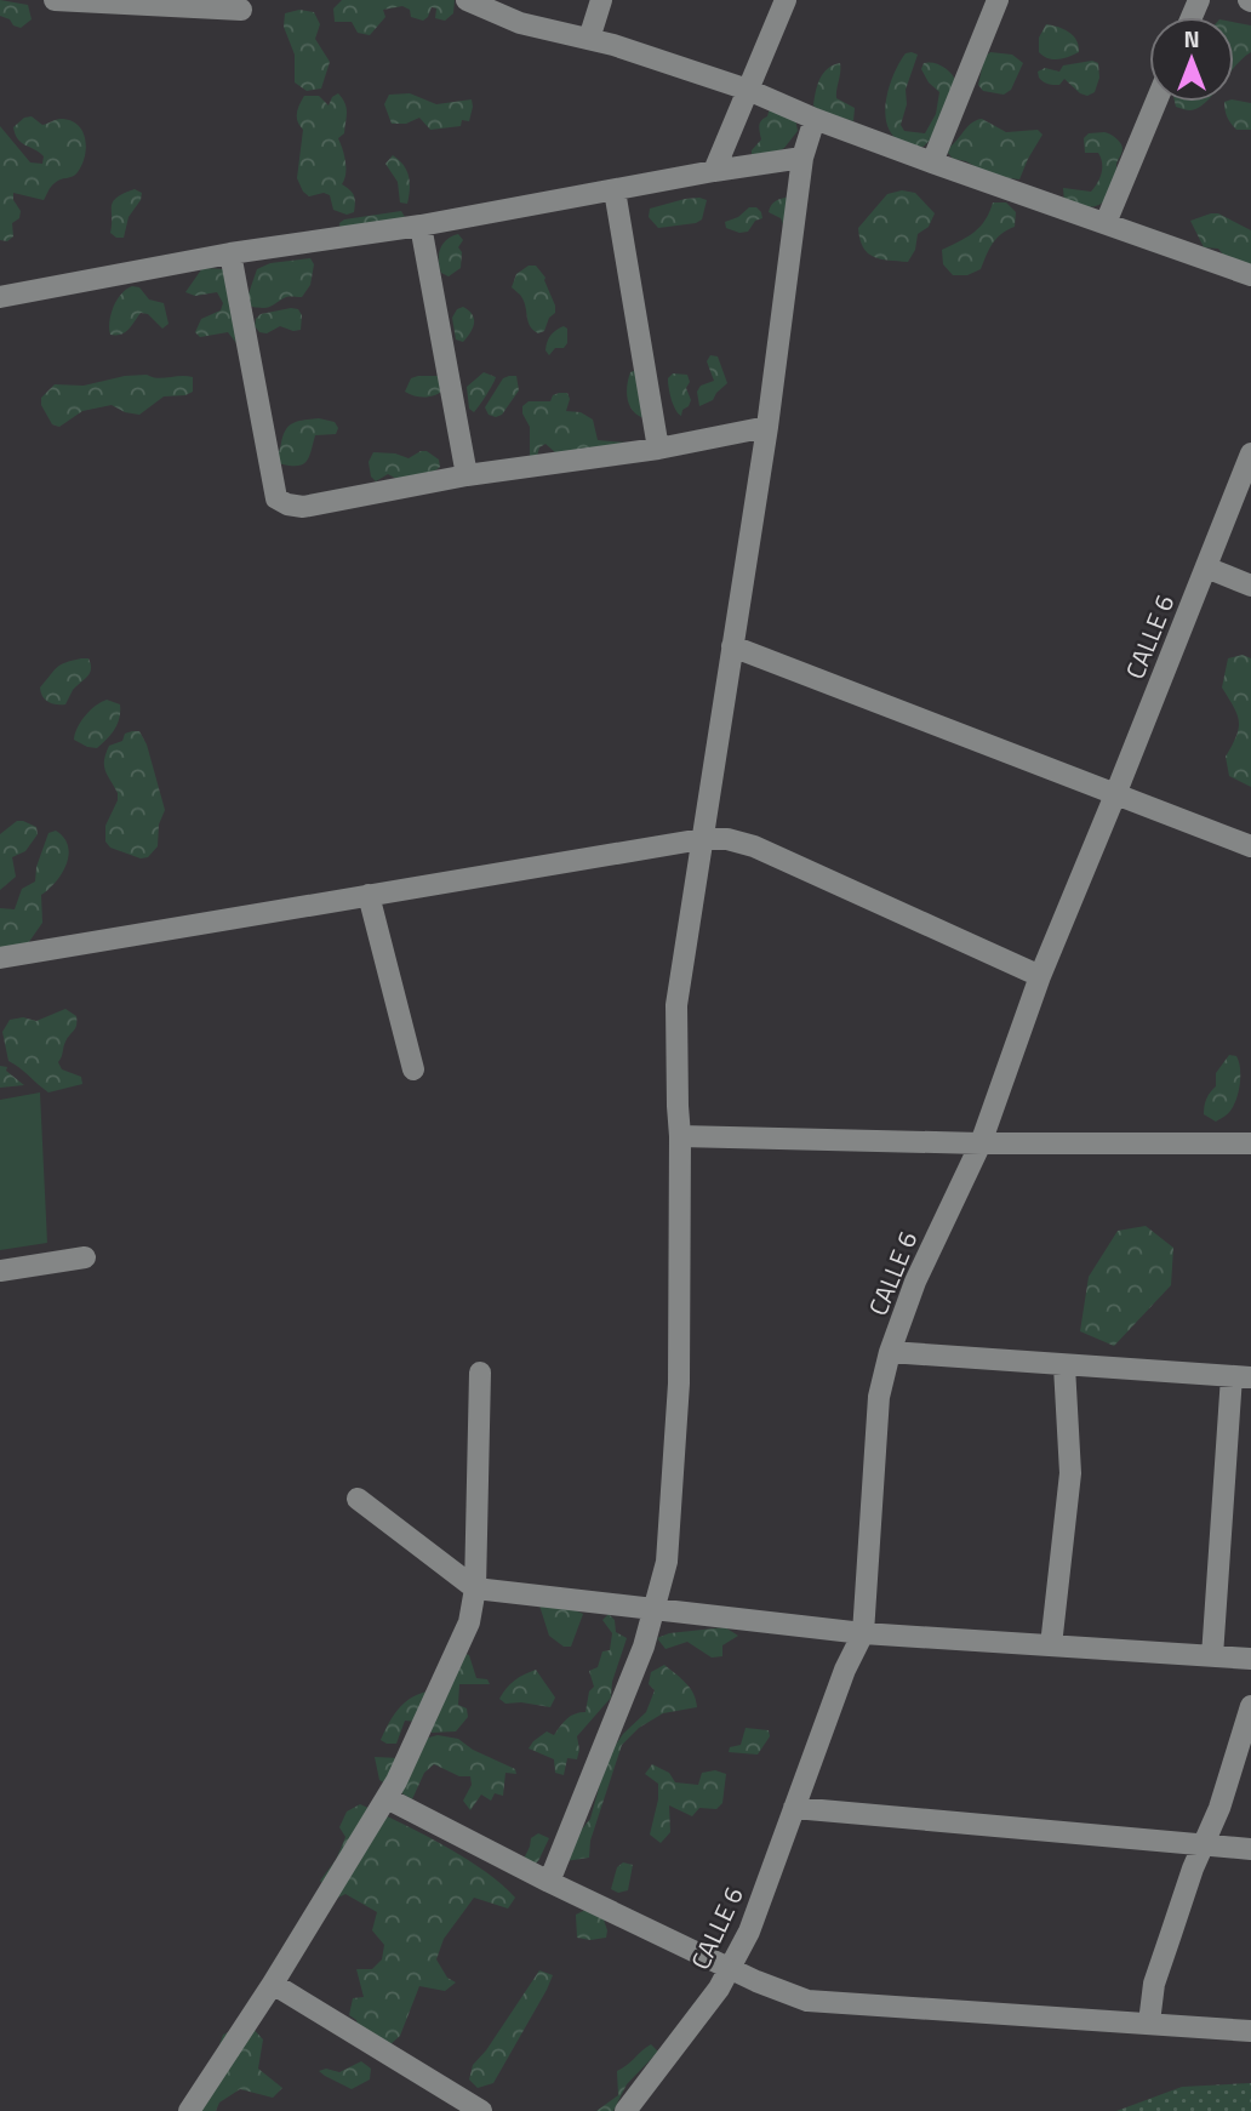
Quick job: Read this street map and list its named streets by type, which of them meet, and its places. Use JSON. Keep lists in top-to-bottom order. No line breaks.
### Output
{"streets":{"street":["CALLE 6"]},"north":"top"}
